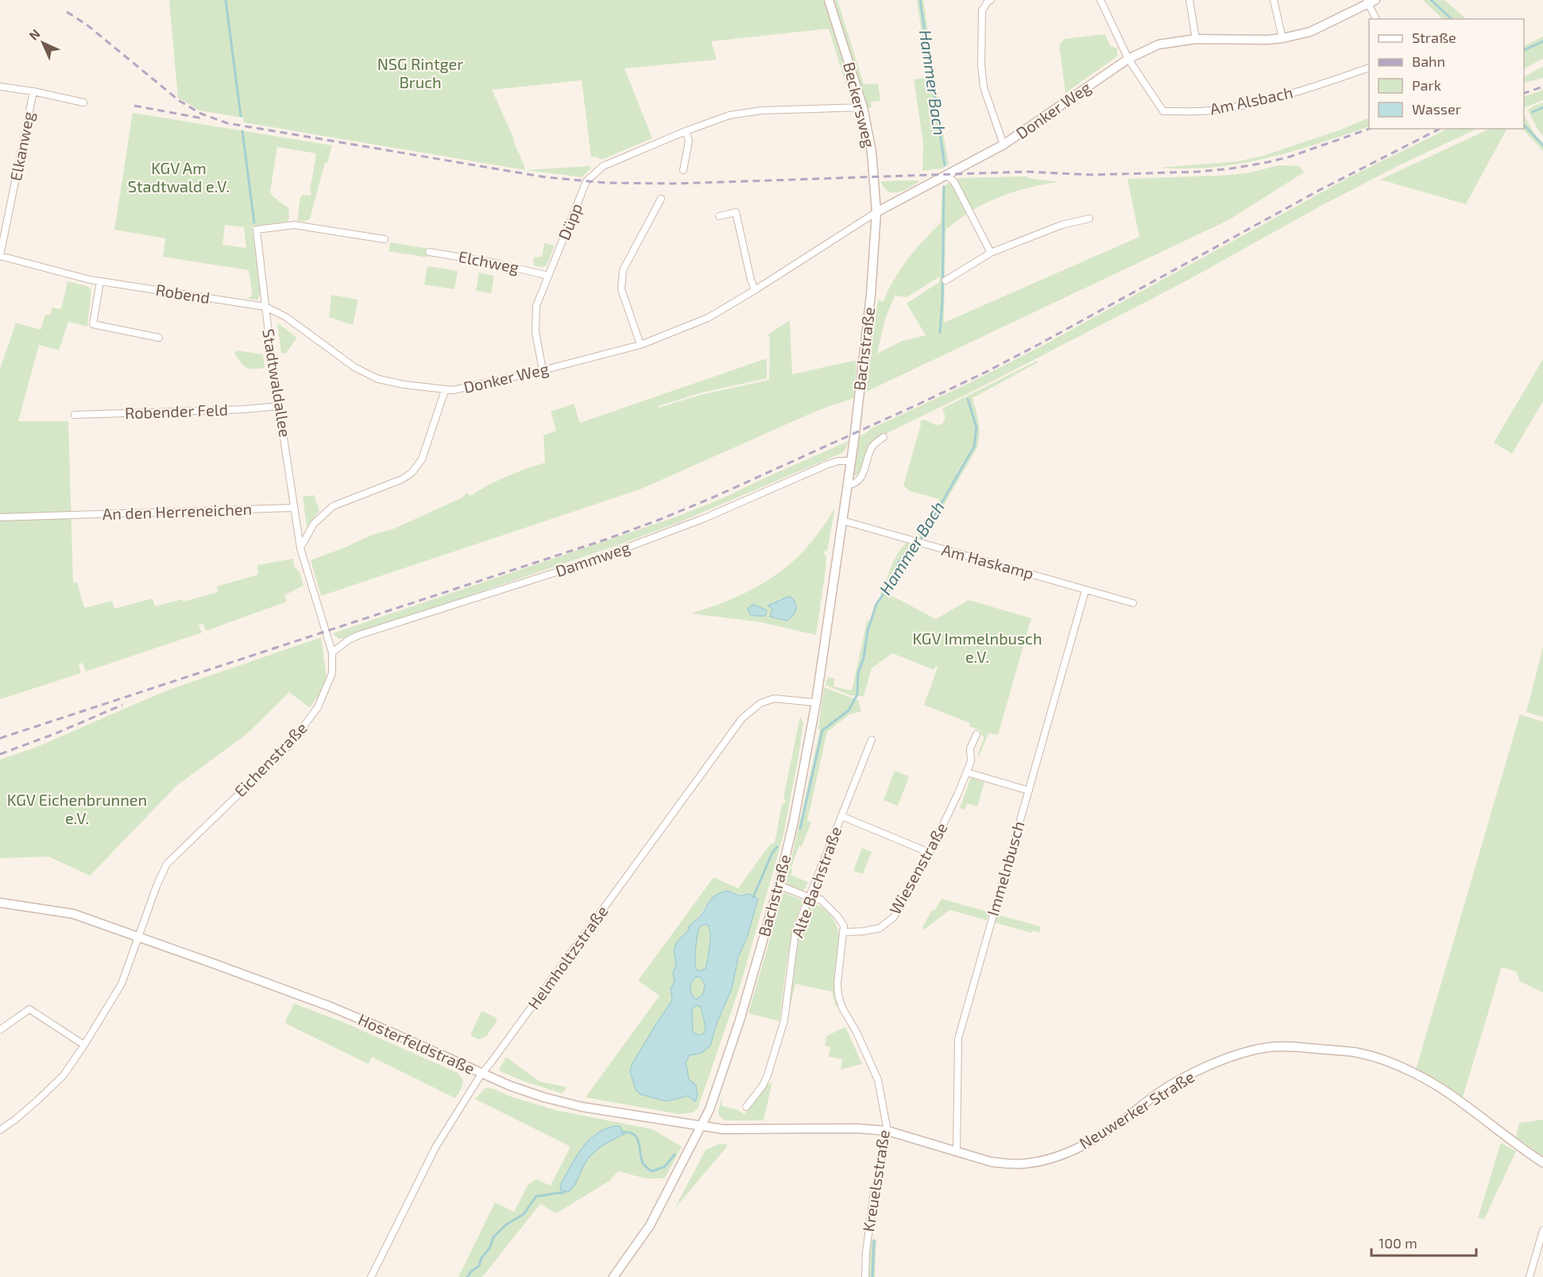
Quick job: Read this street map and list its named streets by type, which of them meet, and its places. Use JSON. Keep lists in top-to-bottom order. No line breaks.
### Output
{"streets":{"street":["Am Alsbach","Beckersweg","Donker Weg","Elkanweg","Düpp","Elchweg","Robend","Bachstraße","Stadtwaldallee","Robender Feld","An den Herreneichen","Dammweg","Am Haskamp","Eichenstraße","Wiesenstraße","Immelnbusch","Alte Bachstraße","Helmholtzstraße","Hosterfeldstraße","Neuwerker Straße","Kreuelsstraße"]},"crossings":[["Am Alsbach","Donker Weg"],["Beckersweg","Donker Weg"],["Beckersweg","Düpp"],["Beckersweg","Bachstraße"],["Donker Weg","Düpp"],["Donker Weg","Robend"],["Donker Weg","Bachstraße"],["Donker Weg","Stadtwaldallee"],["Elkanweg","Robend"],["Düpp","Elchweg"],["Robend","Stadtwaldallee"],["Bachstraße","Dammweg"],["Bachstraße","Am Haskamp"],["Bachstraße","Helmholtzstraße"],["Bachstraße","Hosterfeldstraße"],["Bachstraße","Neuwerker Straße"],["Stadtwaldallee","Robender Feld"],["Stadtwaldallee","An den Herreneichen"],["Stadtwaldallee","Eichenstraße"],["Dammweg","Eichenstraße"],["Am Haskamp","Immelnbusch"],["Eichenstraße","Hosterfeldstraße"],["Wiesenstraße","Kreuelsstraße"],["Immelnbusch","Neuwerker Straße"],["Helmholtzstraße","Hosterfeldstraße"],["Hosterfeldstraße","Neuwerker Straße"],["Neuwerker Straße","Kreuelsstraße"]],"water":["Hammer Bach"],"parks":["NSG Rintger Bruch","KGV Am Stadtwald e.V.","KGV Immelnbusch e.V.","KGV Eichenbrunnen e.V."],"legend":["Straße","Bahn","Park","Wasser"],"scale_bar":"100 m","north":"top left"}
